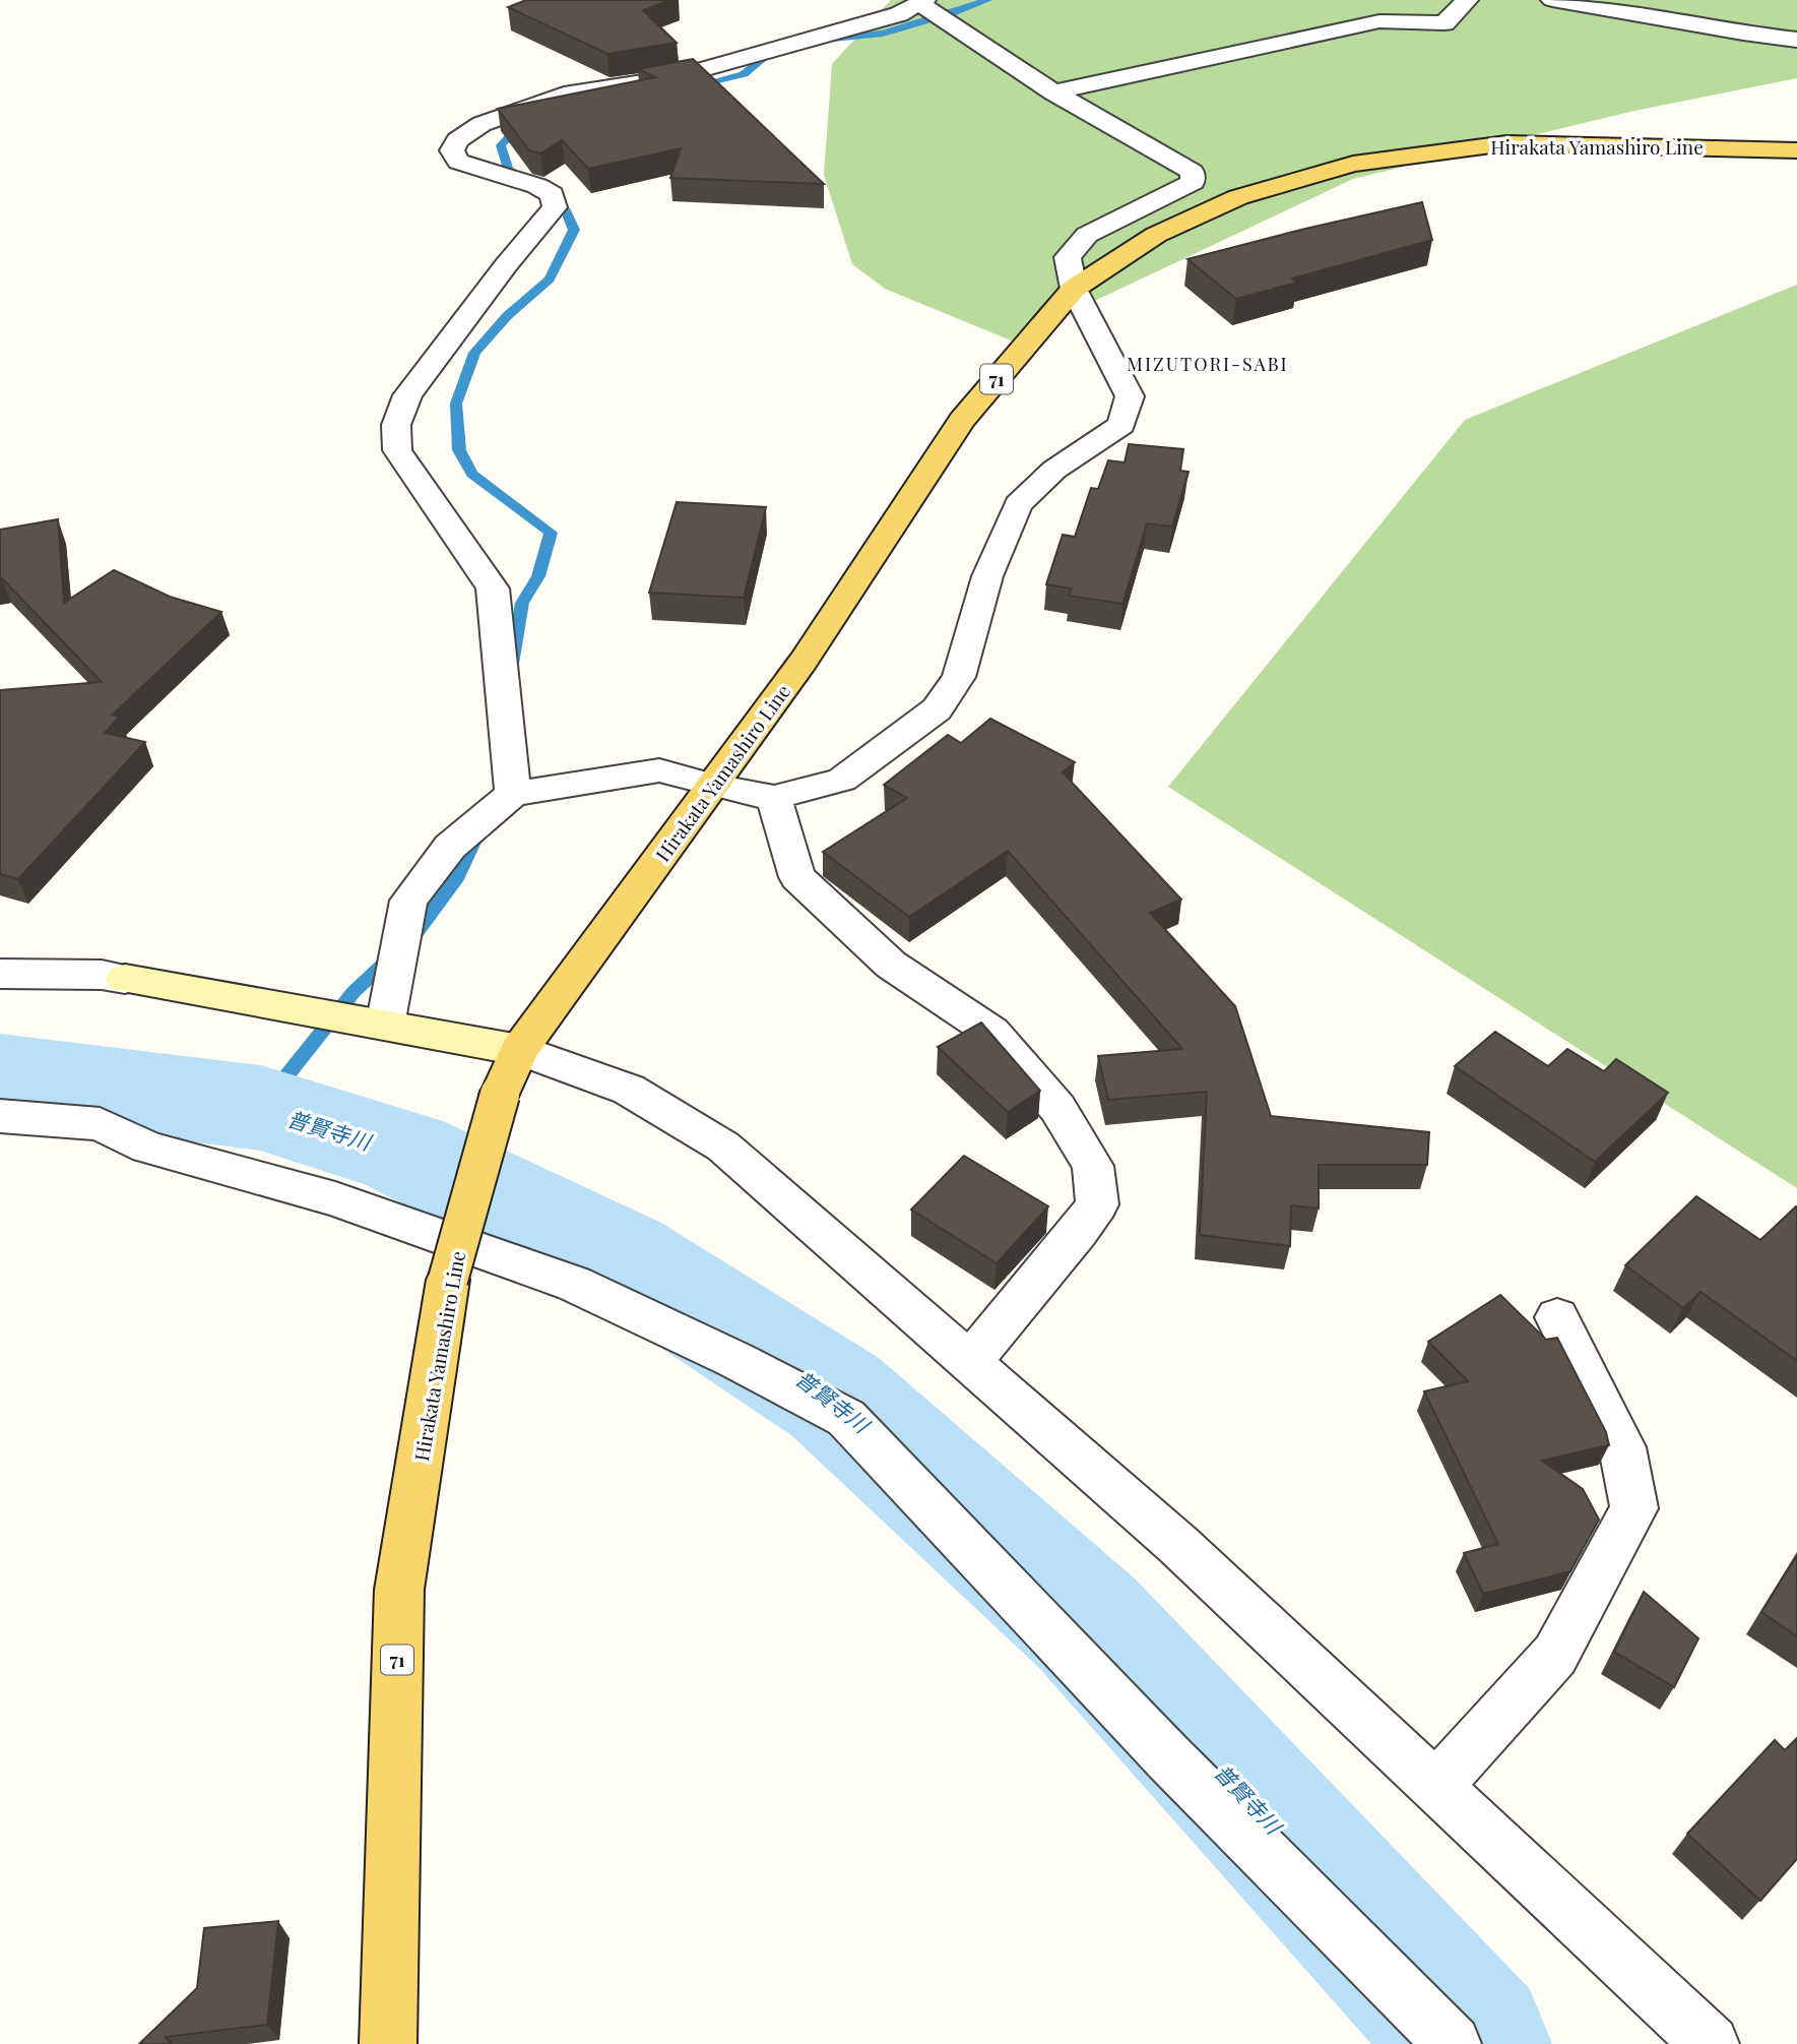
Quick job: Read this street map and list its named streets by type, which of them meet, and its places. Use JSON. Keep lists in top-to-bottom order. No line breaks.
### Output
{"streets":{"main road":["Hirakata Yamashiro Line","71"]},"districts":["MIZUTORI-SABI"],"water":["普賢寺川"]}
